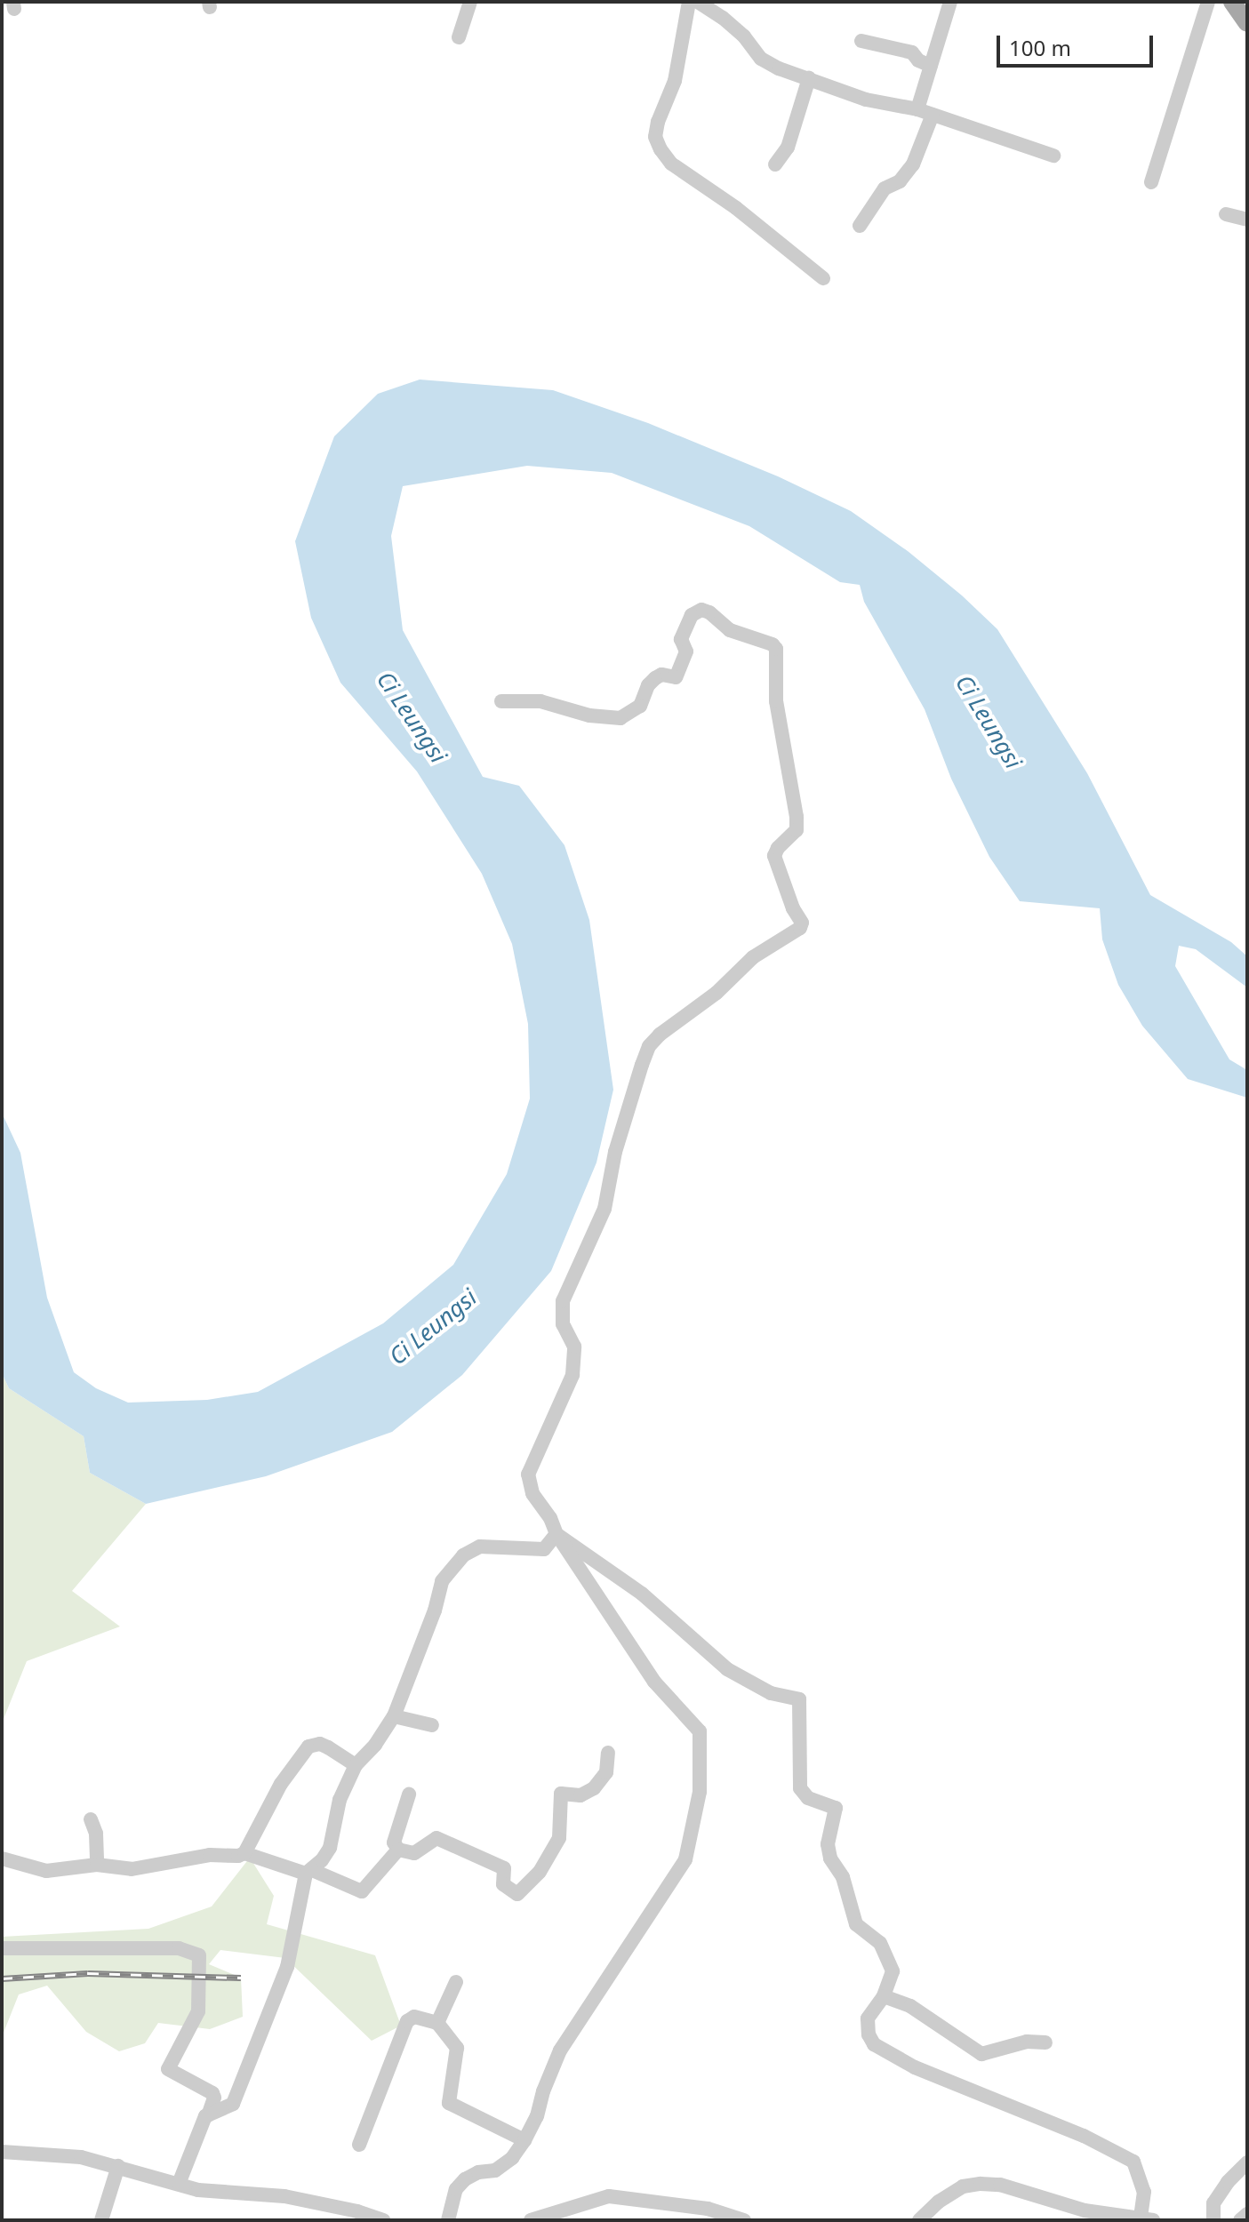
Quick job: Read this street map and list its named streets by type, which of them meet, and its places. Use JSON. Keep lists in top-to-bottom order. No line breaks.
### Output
{"water":["Ci Leungsi"],"scale_bar":"100 m"}
